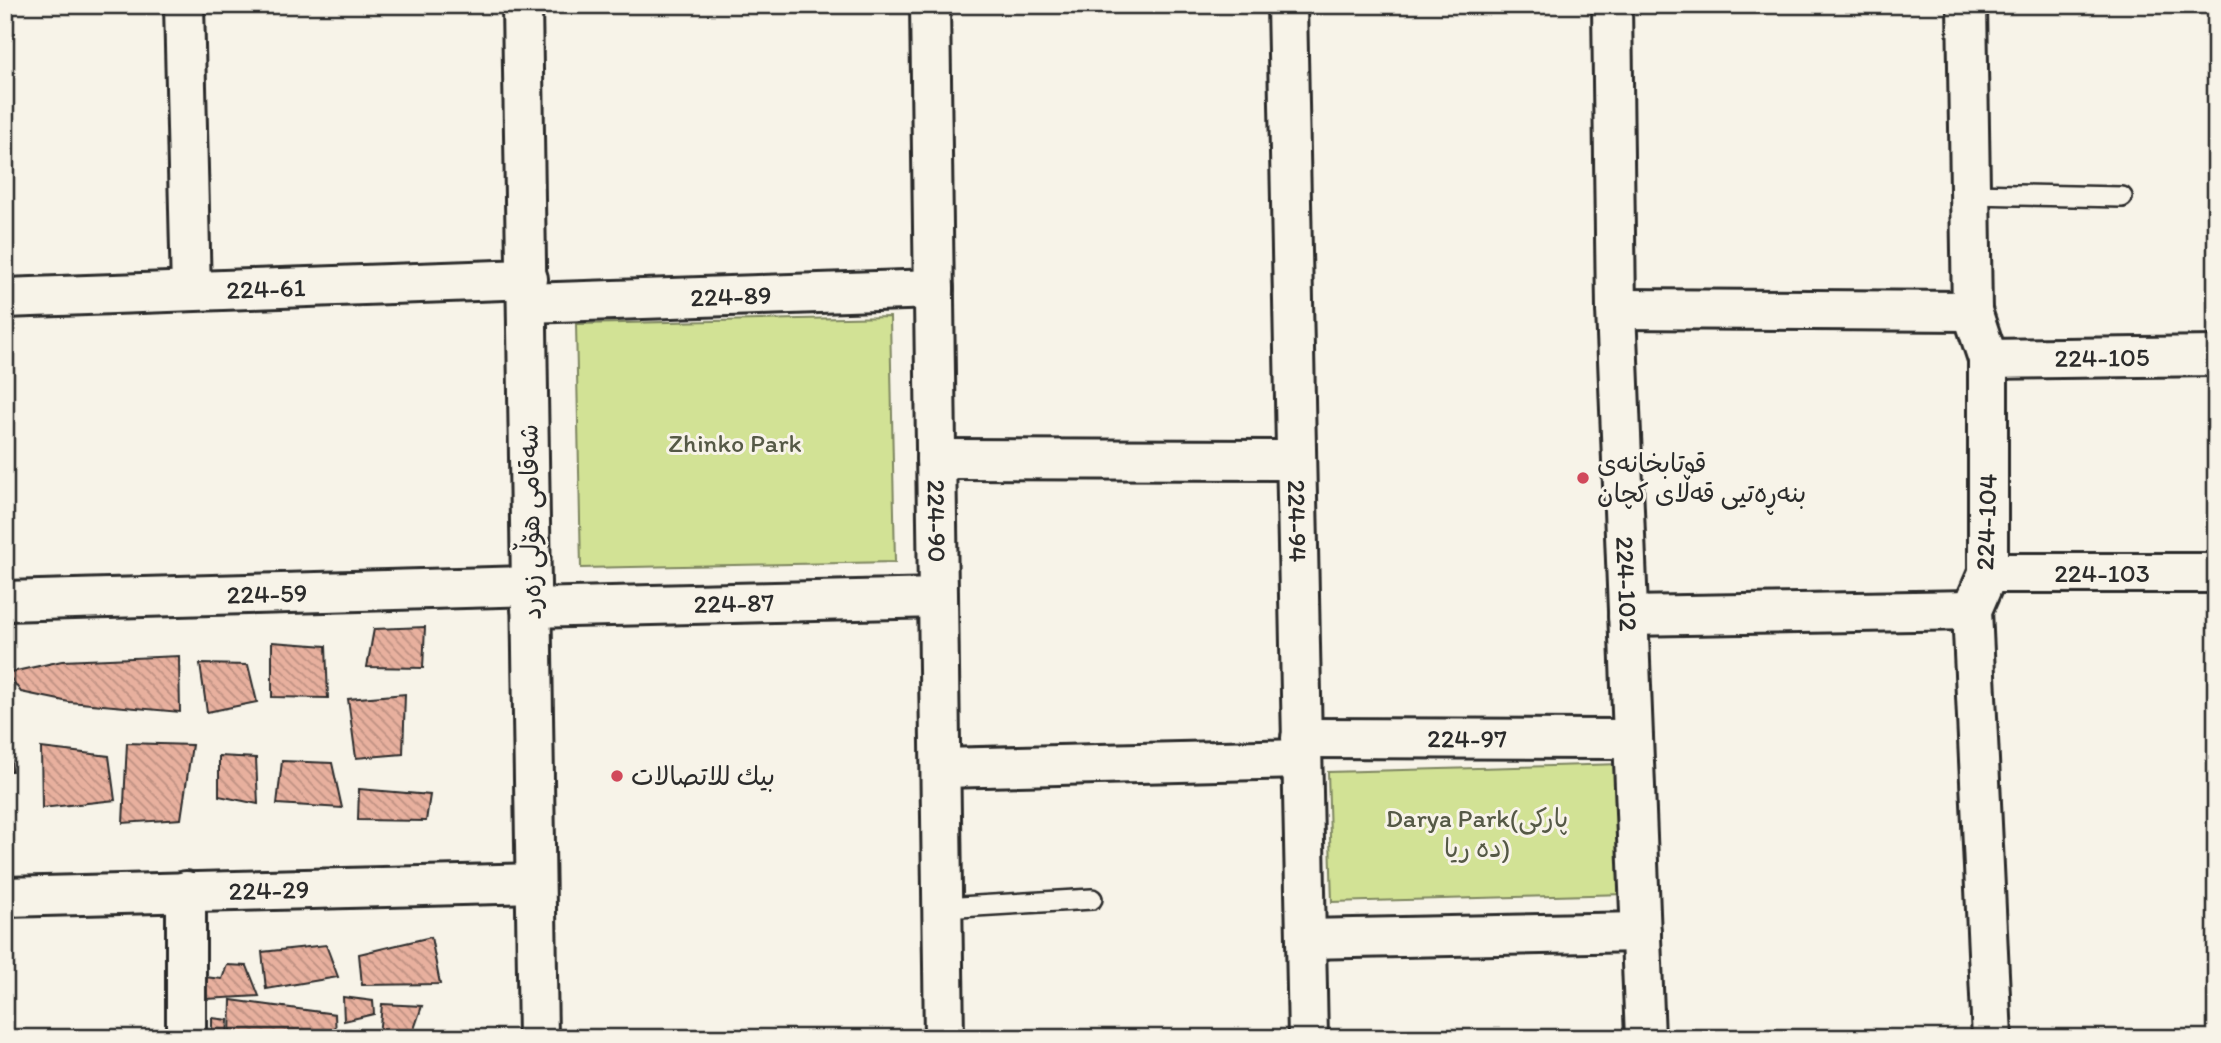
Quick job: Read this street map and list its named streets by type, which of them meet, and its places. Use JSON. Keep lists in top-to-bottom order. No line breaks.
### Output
{"streets":{"street":["224-61","224-89","224-105","224-90","شەقامی هۆڵی زەرد","224-94","224-104","224-103","224-102","224-59","224-87","224-97","224-29"]},"crossings":[["224-61","224-89"],["224-61","شەقامی هۆڵی زەرد"],["224-89","224-90"],["224-89","شەقامی هۆڵی زەرد"],["224-105","224-104"],["224-90","224-87"],["224-90","224-97"],["شەقامی هۆڵی زەرد","224-59"],["شەقامی هۆڵی زەرد","224-87"],["شەقامی هۆڵی زەرد","224-29"],["224-94","224-97"],["224-104","224-103"],["224-102","224-97"],["224-59","224-87"]],"parks":["Zhinko Park","Darya Park(پارکی ده ریا)"],"places":["قوتابخانەی بنەڕەتیی قەڵای کچان","بيك للاتصالات"]}
